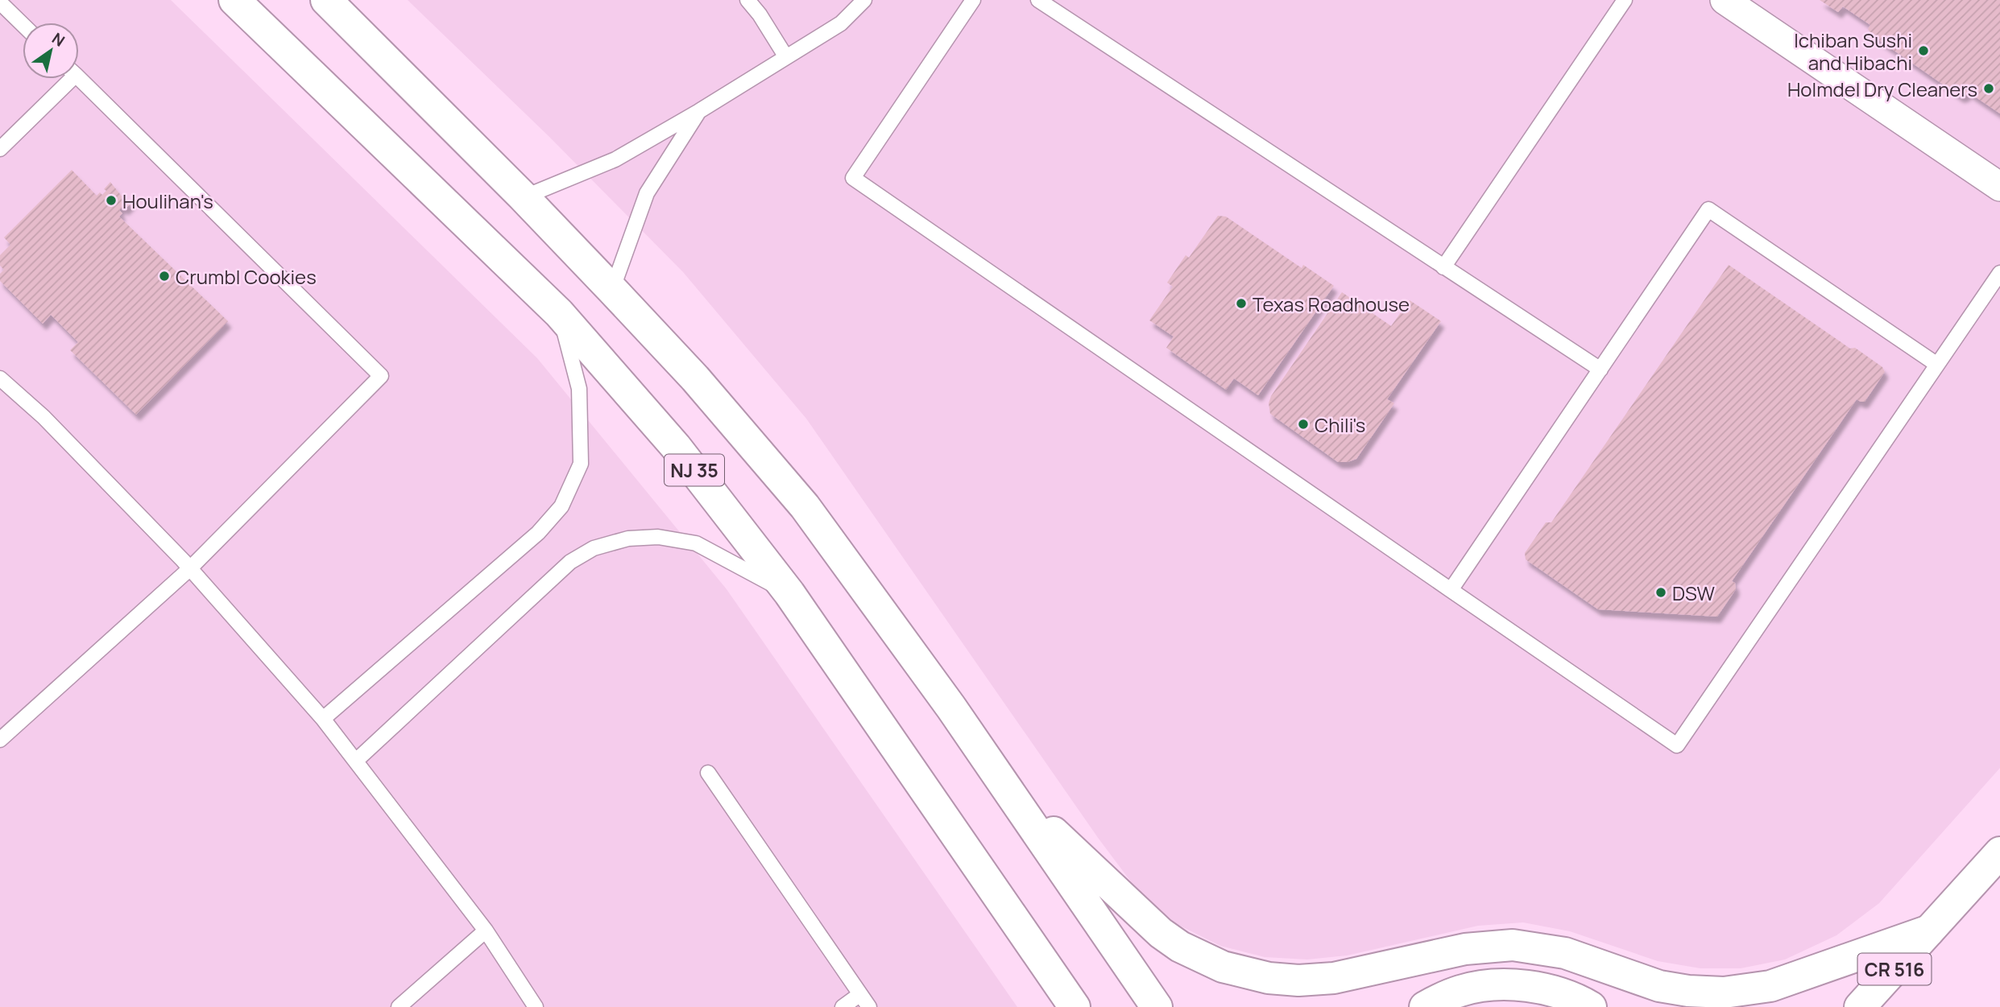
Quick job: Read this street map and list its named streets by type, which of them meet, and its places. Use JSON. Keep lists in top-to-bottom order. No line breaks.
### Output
{"streets":{"main road":["NJ 35","CR 516"]},"places":["Ichiban Sushi and Hibachi","Holmdel Dry Cleaners","Houlihan's","Crumbl Cookies","Texas Roadhouse","Chili's","DSW"],"north":"top right"}
